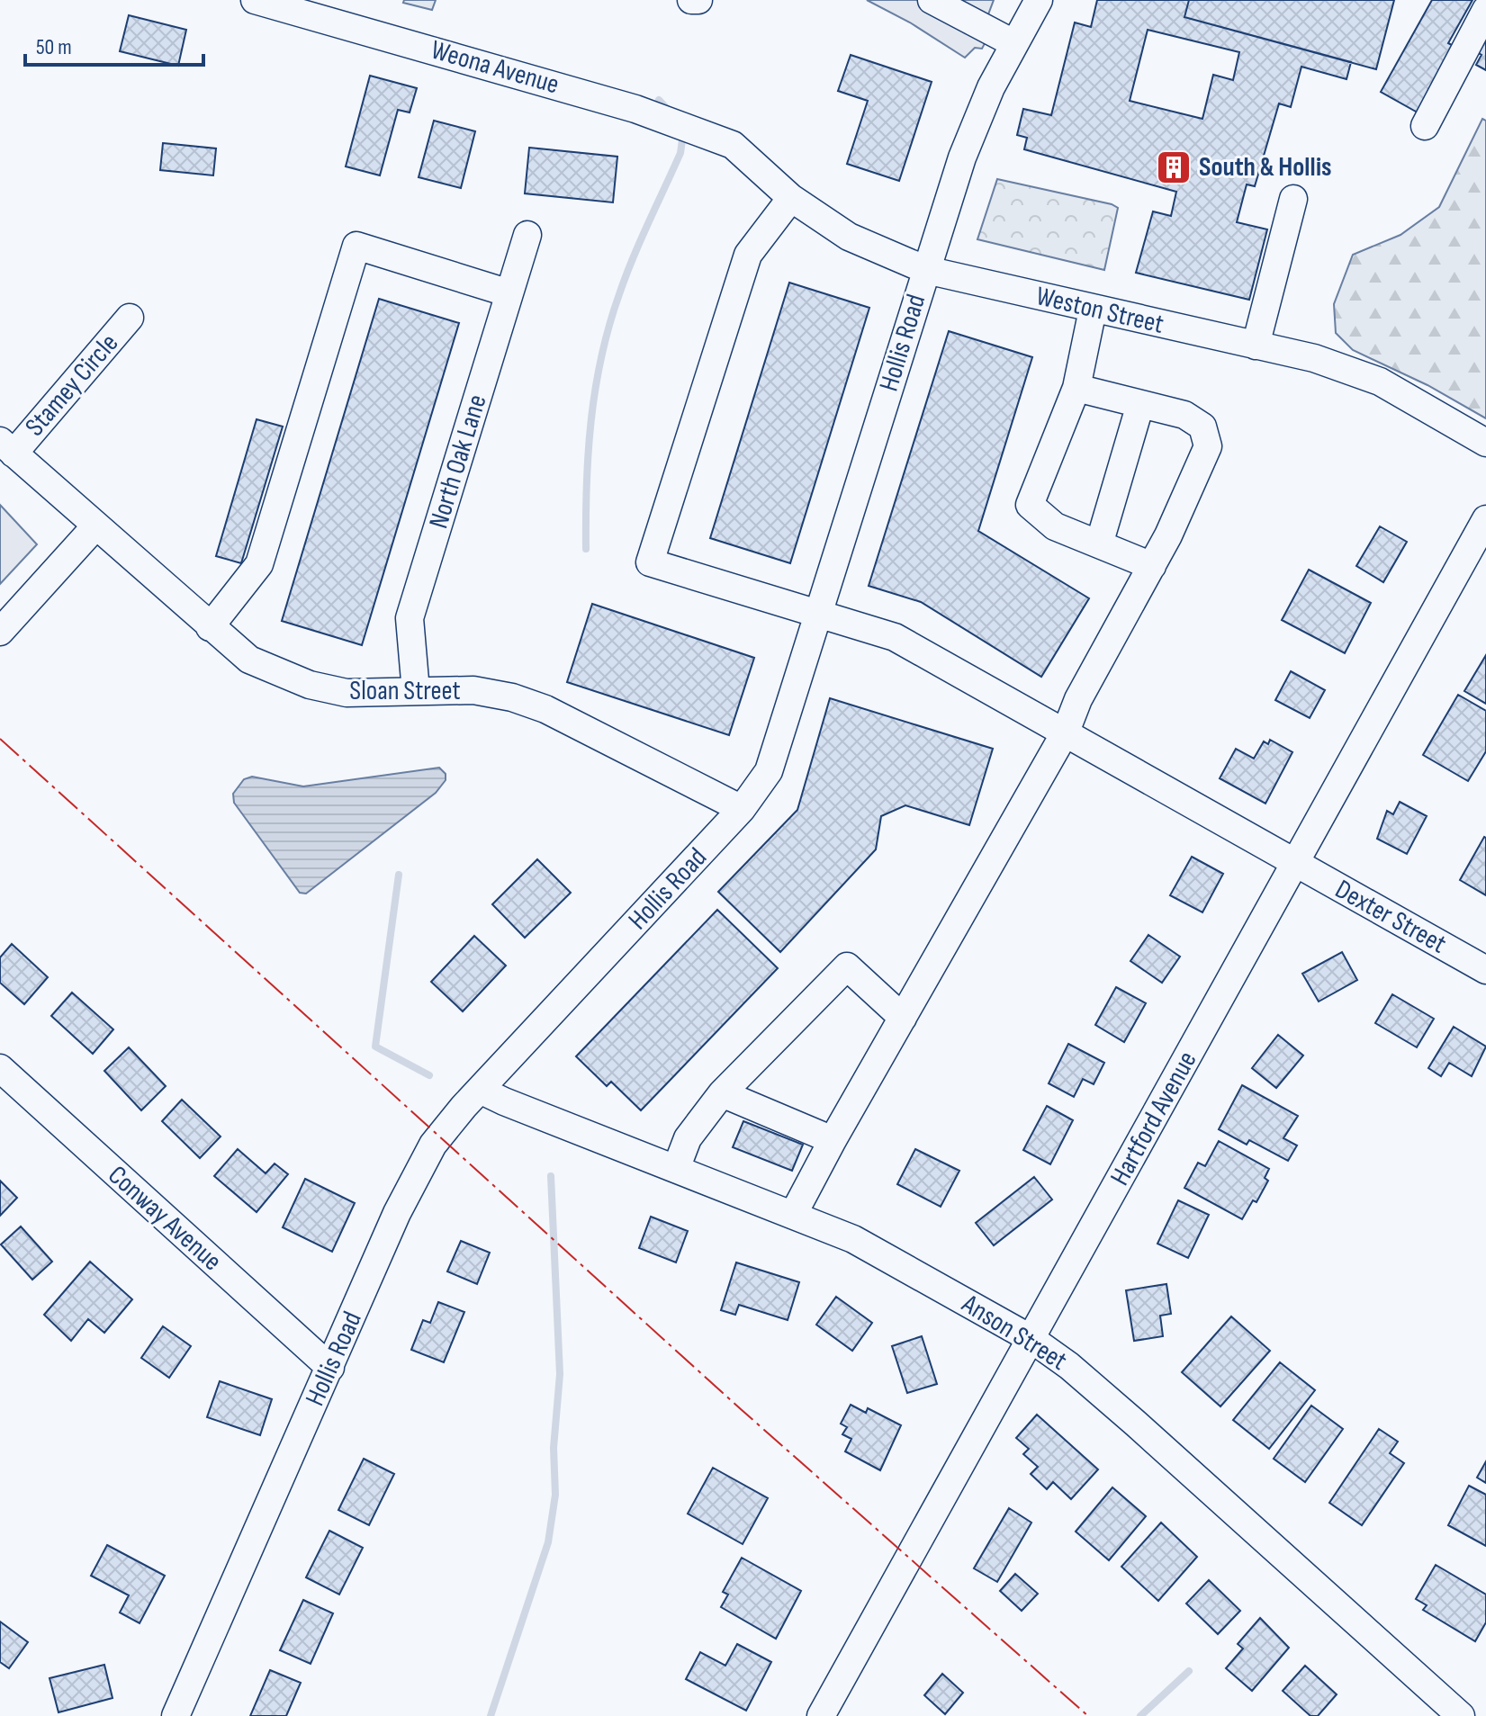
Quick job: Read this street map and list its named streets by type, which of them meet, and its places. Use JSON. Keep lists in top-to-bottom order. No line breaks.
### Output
{"streets":{"street":["Weona Avenue","Weston Street","Hollis Road","Stamey Circle","North Oak Lane","Sloan Street","Dexter Street","Hartford Avenue","Conway Avenue","Anson Street"]},"crossings":[["Weona Avenue","Weston Street"],["Weston Street","Hollis Road"],["Weston Street","Dexter Street"],["Hollis Road","Sloan Street"],["Hollis Road","Dexter Street"],["Hollis Road","Conway Avenue"],["Hollis Road","Anson Street"],["Stamey Circle","Sloan Street"],["North Oak Lane","Sloan Street"],["Dexter Street","Hartford Avenue"],["Hartford Avenue","Anson Street"]],"places":{"building":["South & Hollis"]},"scale_bar":"50 m"}
